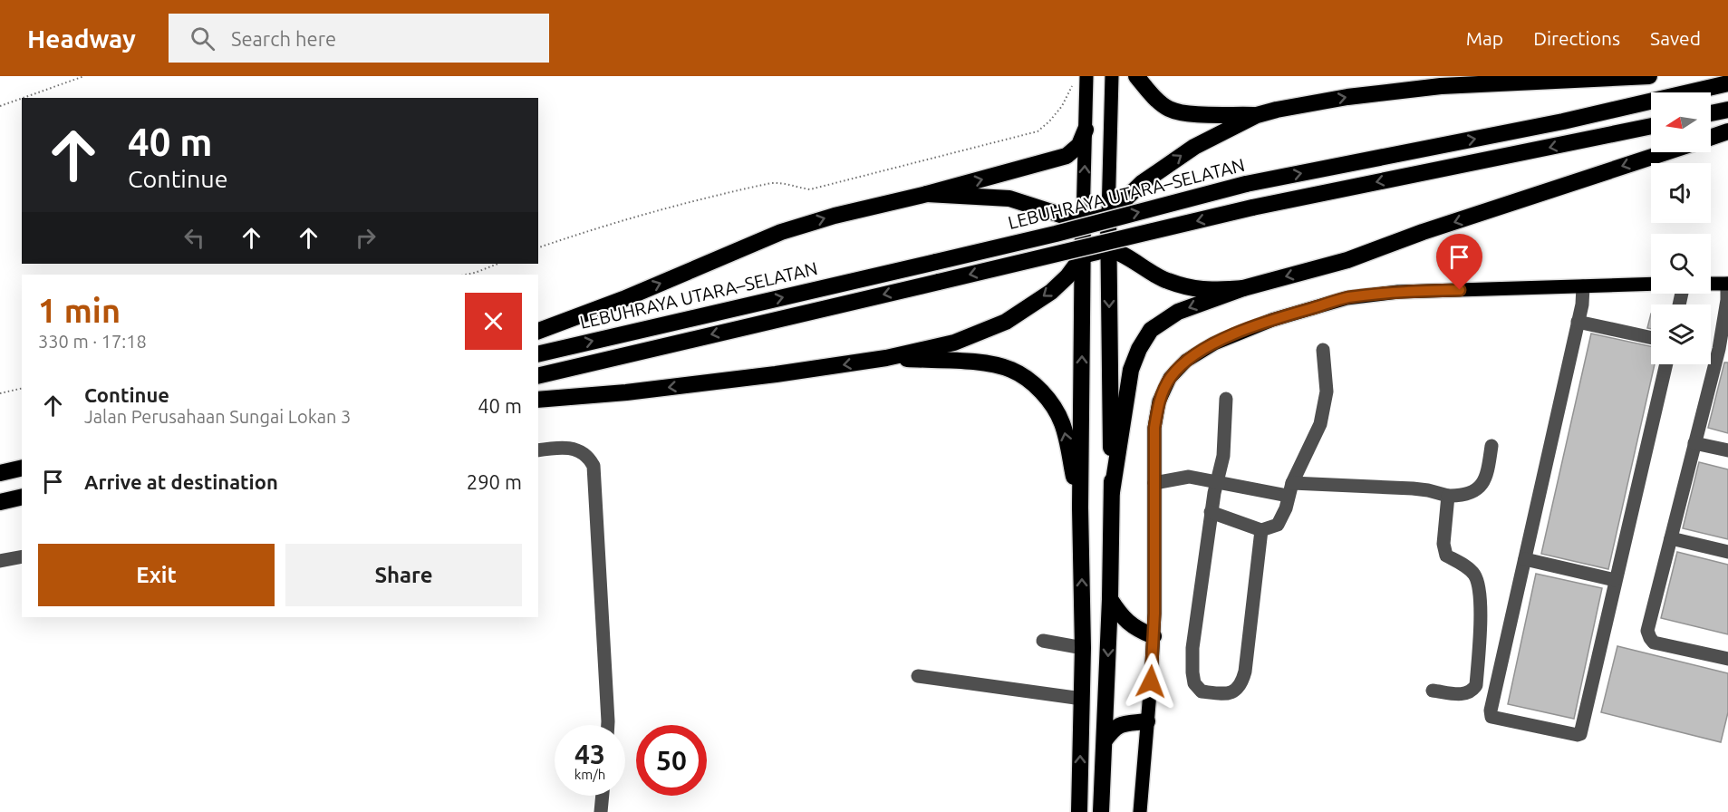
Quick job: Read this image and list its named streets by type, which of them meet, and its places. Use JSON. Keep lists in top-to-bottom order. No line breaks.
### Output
{"streets":{"highway":["LEBUHRAYA UTARA–SELATAN"]},"north":"left","page":{"header":"Headway","search":"Search here","nav":["Map","Directions","Saved"],"turn":["40 m","Continue"],"heading":["1 min","330 m · 17:18"],"list":[{"name":"Continue","note":"Jalan Perusahaan Sungai Lokan 3","value":"40 m"},{"name":"Arrive at destination","value":"290 m"}],"buttons":["Exit","Share"],"speed":"43 km/h","limit":"50"}}
